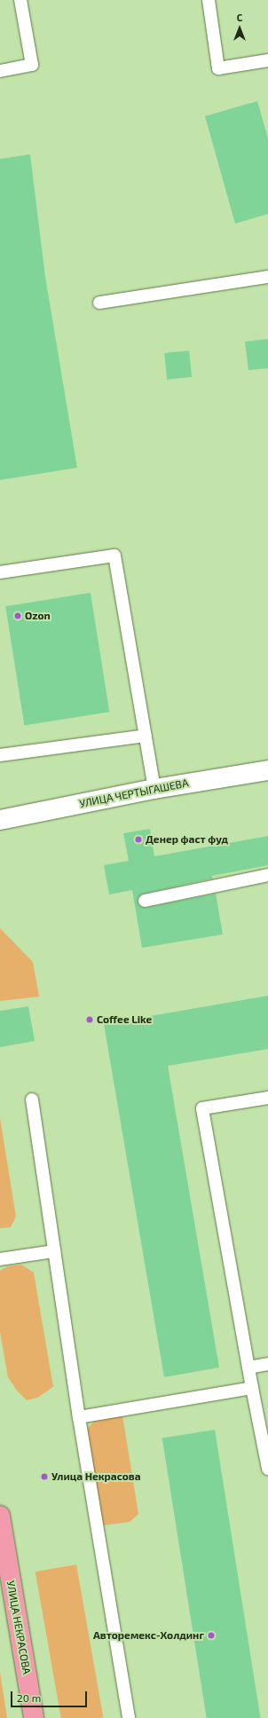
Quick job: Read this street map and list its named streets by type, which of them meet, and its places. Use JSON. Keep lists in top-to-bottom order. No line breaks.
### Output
{"streets":{"main road":["УЛИЦА НЕКРАСОВА"],"street":["УЛИЦА ЧЕРТЫГАШЕВА"]},"places":["Ozon","Денер фаст фуд","Coffee Like","Улица Некрасова","Авторемекс-Холдинг"],"scale_bar":"20 m","north":"top"}
